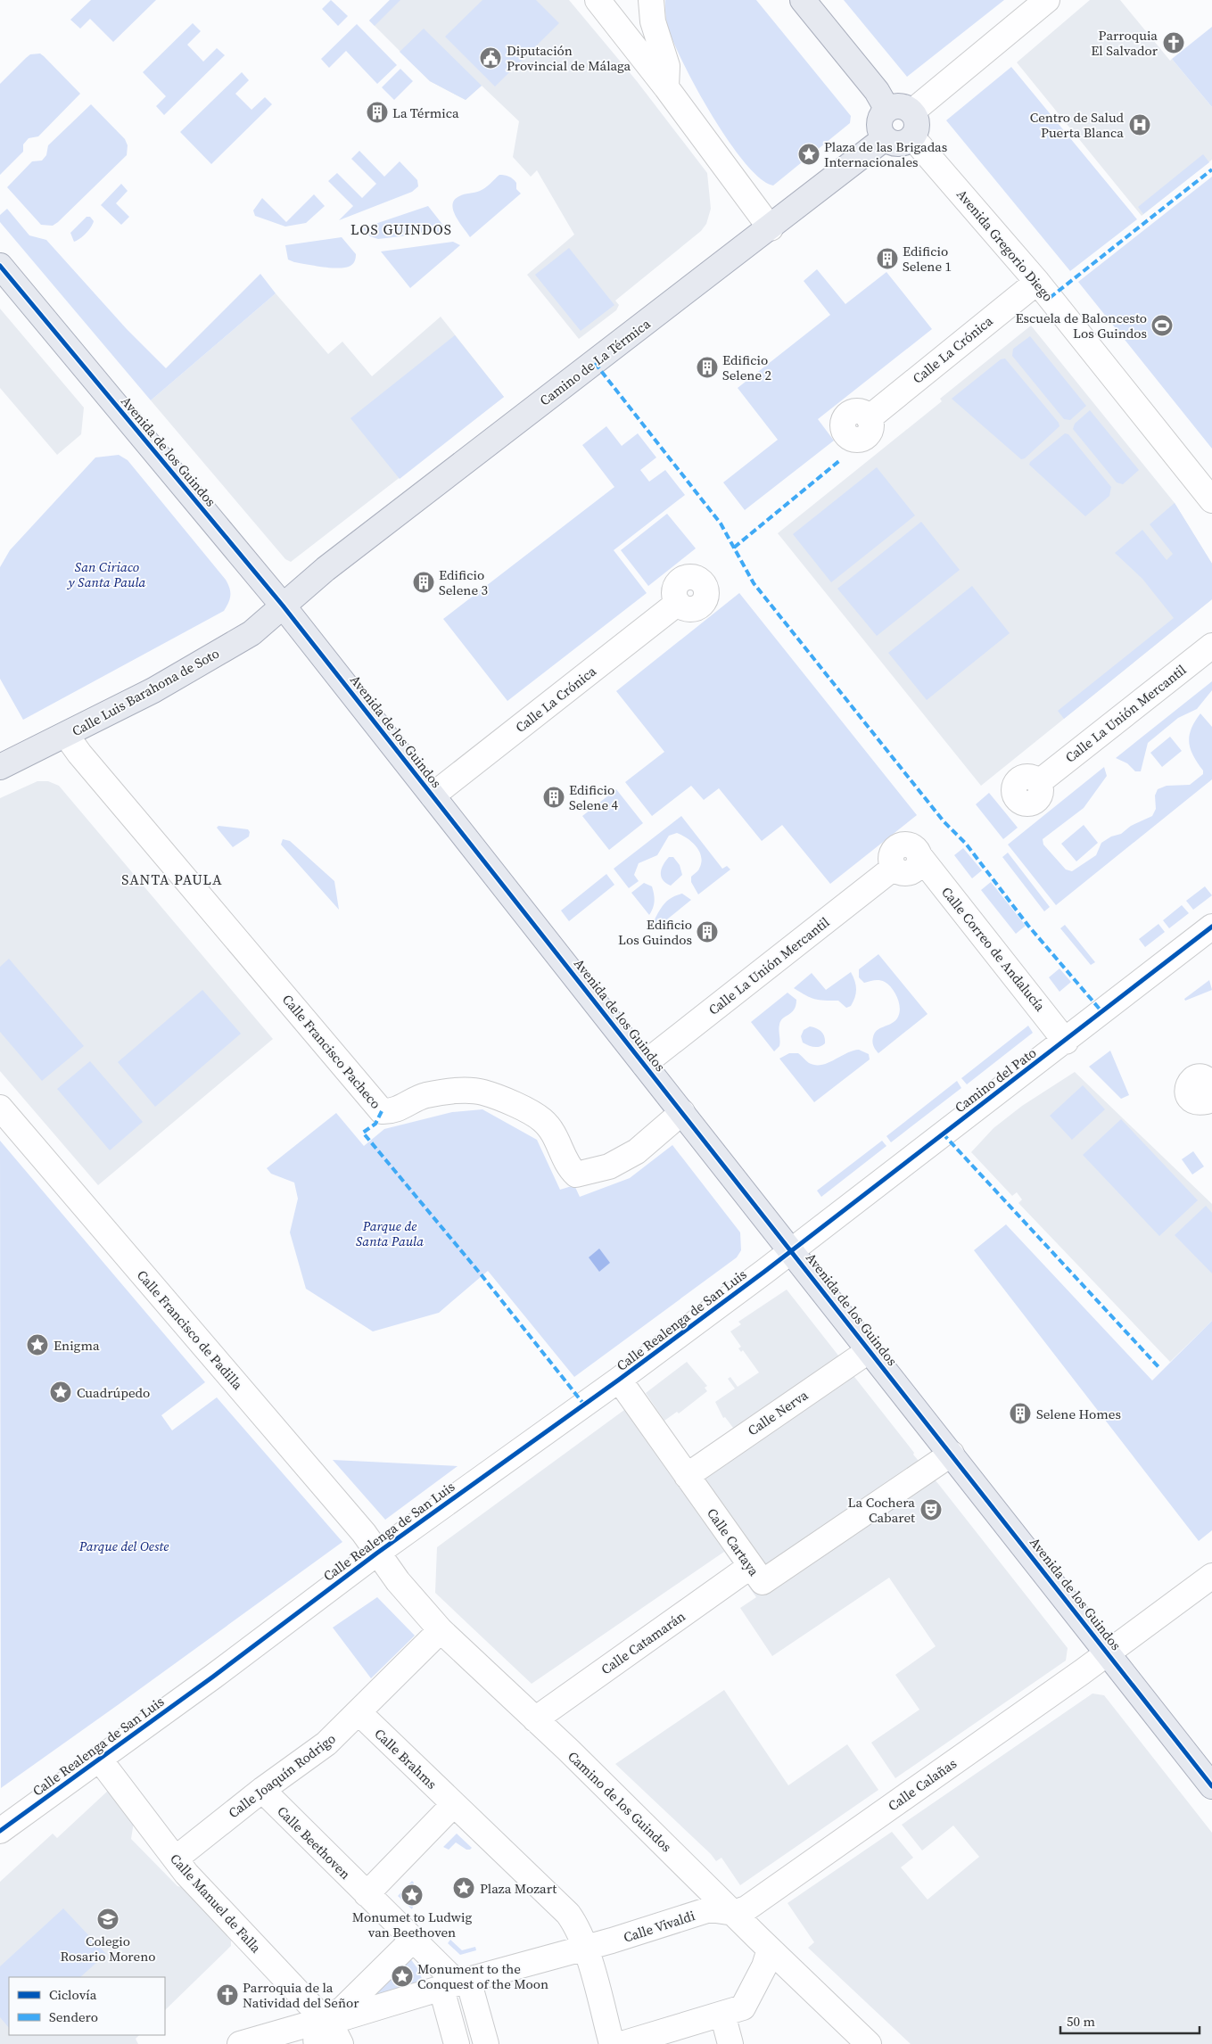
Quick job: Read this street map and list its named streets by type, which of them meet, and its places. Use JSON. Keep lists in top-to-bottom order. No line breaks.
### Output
{"streets":{"main road":["Camino de La Térmica","Avenida de los Guindos","Calle Luis Barahona de Soto"],"street":["Avenida Gregorio Diego","Calle La Crónica","Calle La Unión Mercantil","Calle Correo de Andalucía","Calle Francisco Pacheco","Camino del Pato","Calle Realenga de San Luis","Calle Francisco de Padilla","Calle Nerva","Calle Cartaya","Calle Catamarán","Calle Brahms","Calle Joaquín Rodrigo","Calle Calañas","Camino de los Guindos","Calle Beethoven","Calle Manuel de Falla","Calle Vivaldi"]},"crossings":[["Avenida Gregorio Diego","Calle La Crónica"],["Calle La Crónica","Avenida de los Guindos"],["Camino de La Térmica","Avenida de los Guindos"],["Camino de La Térmica","Calle Luis Barahona de Soto"],["Avenida de los Guindos","Calle Luis Barahona de Soto"],["Avenida de los Guindos","Calle La Unión Mercantil"],["Avenida de los Guindos","Calle Francisco Pacheco"],["Avenida de los Guindos","Camino del Pato"],["Avenida de los Guindos","Calle Realenga de San Luis"],["Avenida de los Guindos","Calle Nerva"],["Avenida de los Guindos","Calle Cartaya"],["Avenida de los Guindos","Calle Calañas"],["Calle Luis Barahona de Soto","Calle Francisco Pacheco"],["Calle La Unión Mercantil","Calle Correo de Andalucía"],["Calle Correo de Andalucía","Camino del Pato"],["Camino del Pato","Calle Realenga de San Luis"],["Calle Realenga de San Luis","Calle Francisco de Padilla"],["Calle Realenga de San Luis","Calle Cartaya"],["Calle Realenga de San Luis","Camino de los Guindos"],["Calle Realenga de San Luis","Calle Manuel de Falla"],["Calle Francisco de Padilla","Camino de los Guindos"],["Calle Nerva","Calle Cartaya"],["Calle Cartaya","Calle Catamarán"],["Calle Catamarán","Camino de los Guindos"],["Calle Brahms","Calle Joaquín Rodrigo"],["Calle Joaquín Rodrigo","Camino de los Guindos"],["Calle Joaquín Rodrigo","Calle Beethoven"],["Calle Joaquín Rodrigo","Calle Manuel de Falla"],["Calle Calañas","Camino de los Guindos"],["Calle Calañas","Calle Vivaldi"],["Camino de los Guindos","Calle Vivaldi"]],"districts":["LOS GUINDOS","SANTA PAULA"],"parks":["San Ciriaco y Santa Paula","Parque de Santa Paula","Parque del Oeste"],"places":{"church":["Parroquia El Salvador","Parroquia de la Natividad del Señor"],"public building":["Diputación Provincial de Málaga"],"building":["La Térmica","Edificio Selene 1","Edificio Selene 2","Edificio Selene 3","Edificio Selene 4","Edificio Los Guindos","Selene Homes"],"hospital":["Centro de Salud Puerta Blanca"],"place":["Plaza de las Brigadas Internacionales","Enigma","Cuadrúpedo","Plaza Mozart","Monumet to Ludwig van Beethoven","Monument to the Conquest of the Moon"],"sports":["Escuela de Baloncesto Los Guindos"],"theatre":["La Cochera Cabaret"],"school or university":["Colegio Rosario Moreno"]},"legend":["Ciclovía","Sendero"],"scale_bar":"50 m"}
